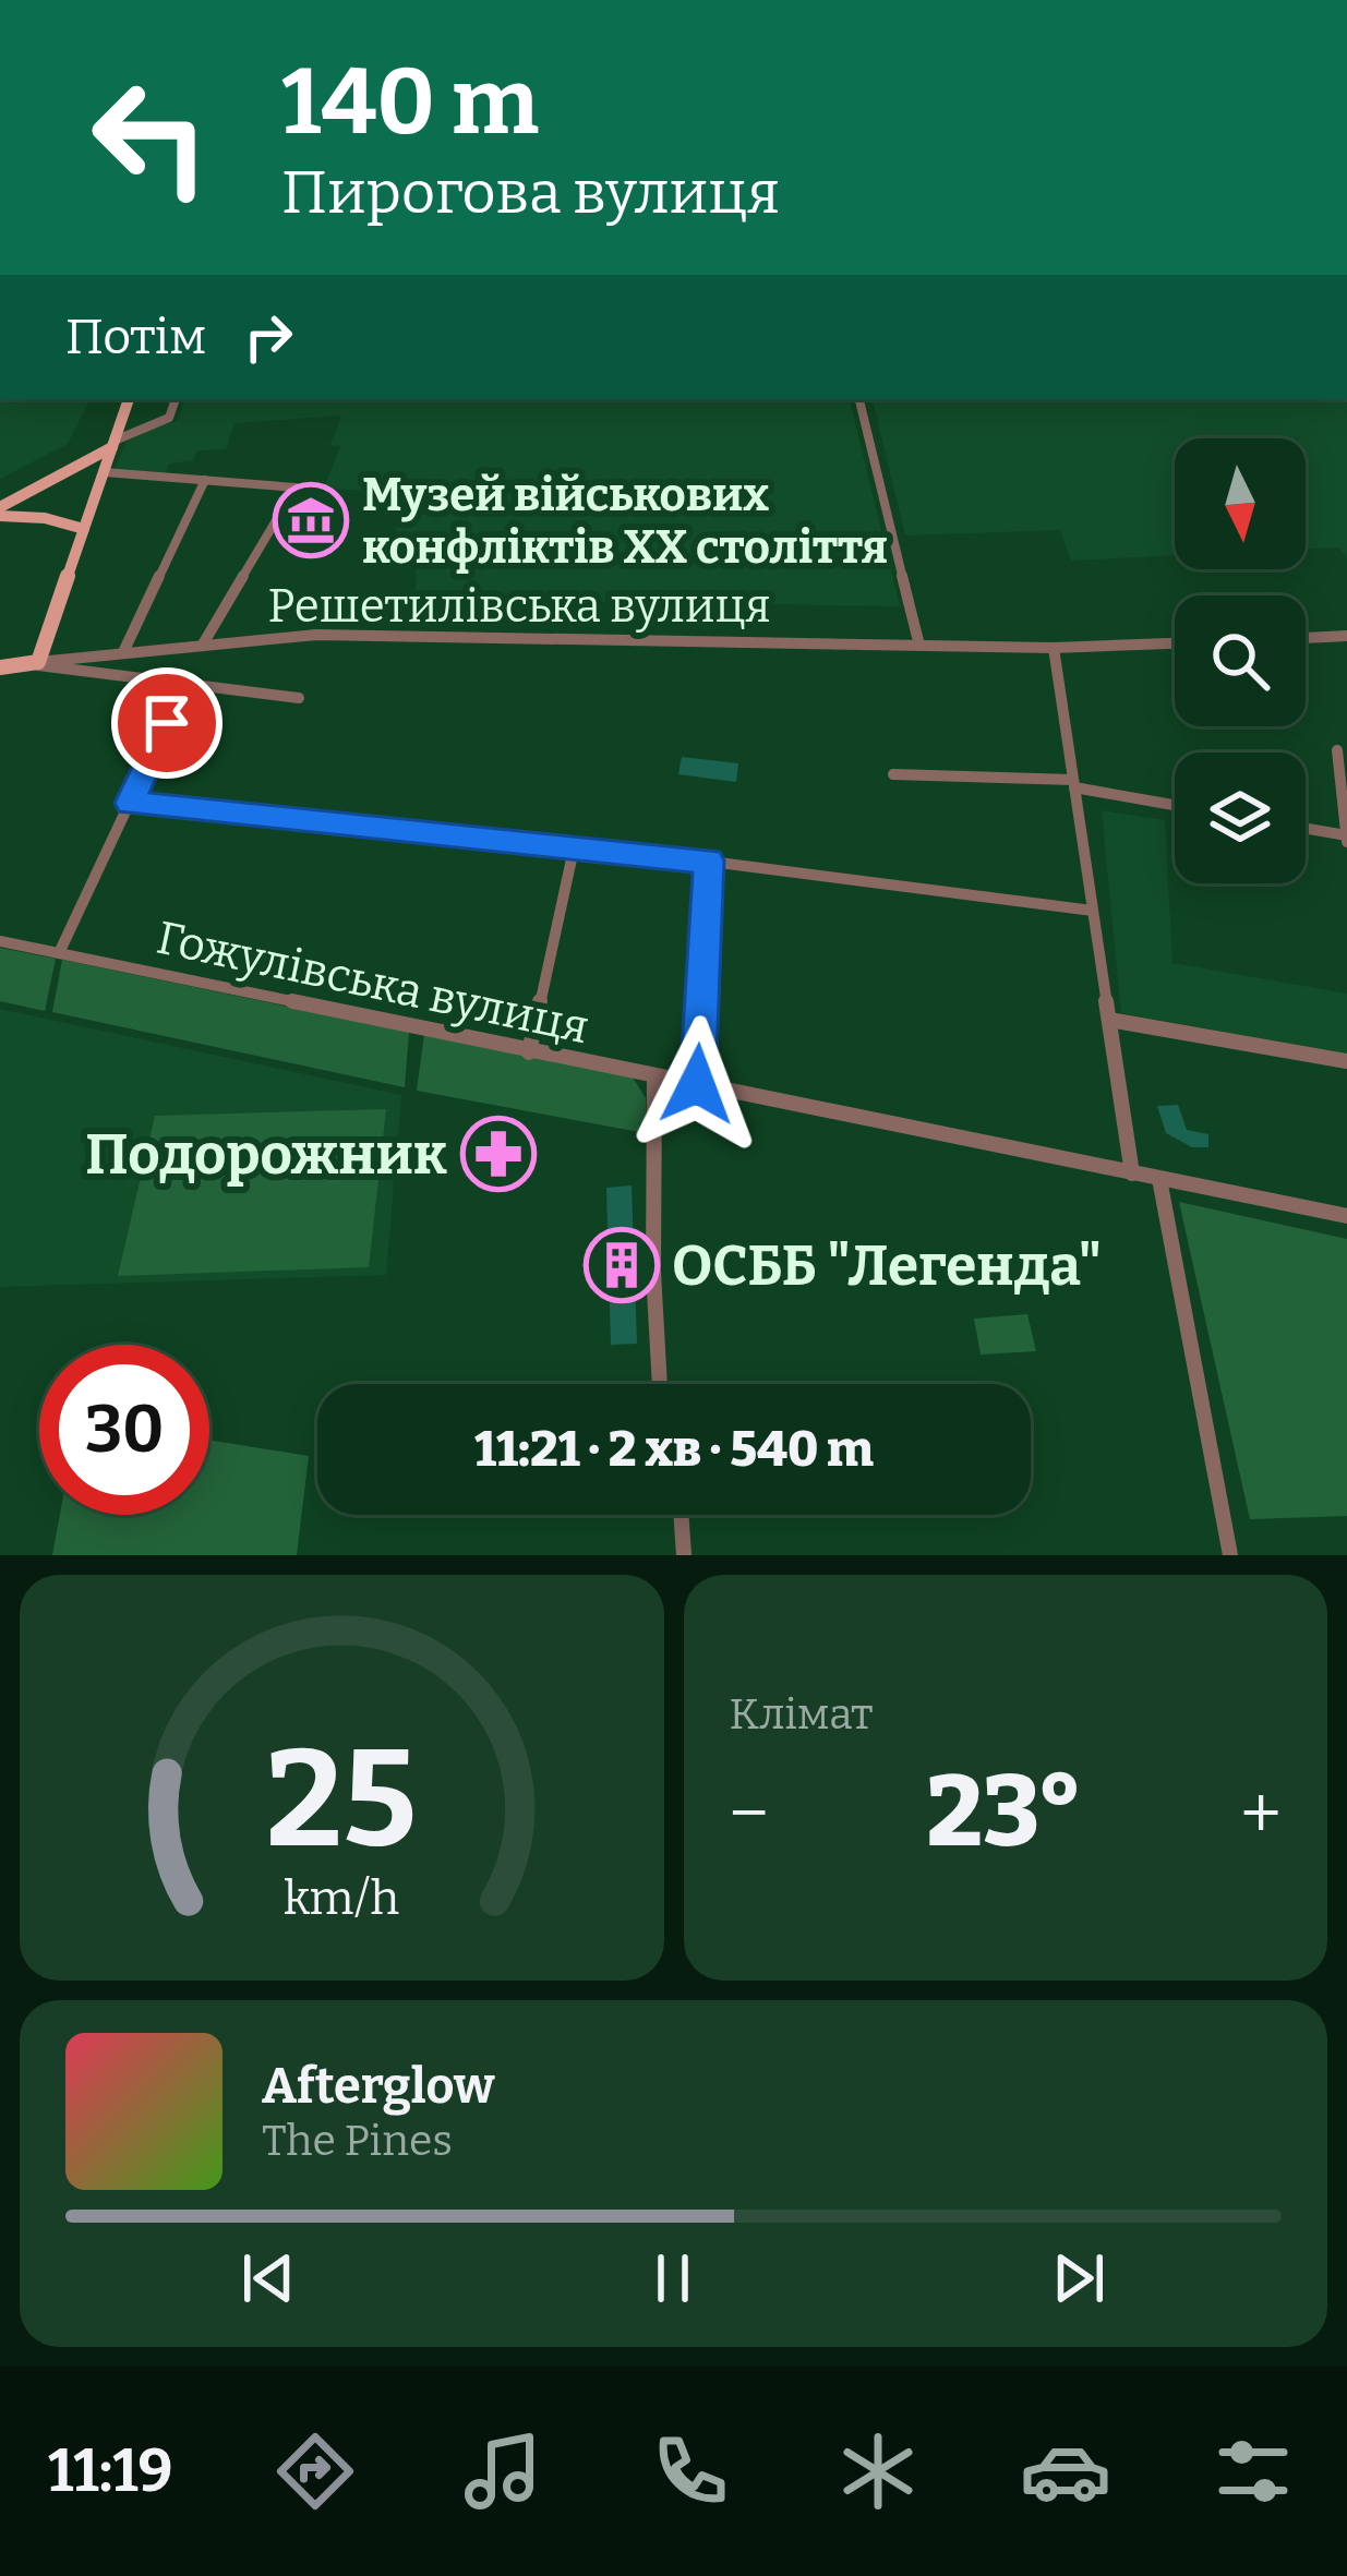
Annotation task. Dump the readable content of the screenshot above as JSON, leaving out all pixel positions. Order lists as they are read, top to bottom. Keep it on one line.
{"streets":{"main road":["Решетилівська вулиця"],"street":["Гожулівська вулиця"]},"places":{"museum":["Музей військових конфліктів ХХ століття"],"pharmacy":["Подорожник"],"building":["ОСББ \"Легенда\""]},"north":"bottom","page":{"turn":["140 m","Пирогова вулиця"],"then":"Потім","limit":"30","trip":"11:21 · 2 хв · 540 m","tile":"Клімат","heat":["−","23°","+"],"song":["Afterglow","The Pines"],"tabs":"11:19","gauge":["25","km/h"]}}
